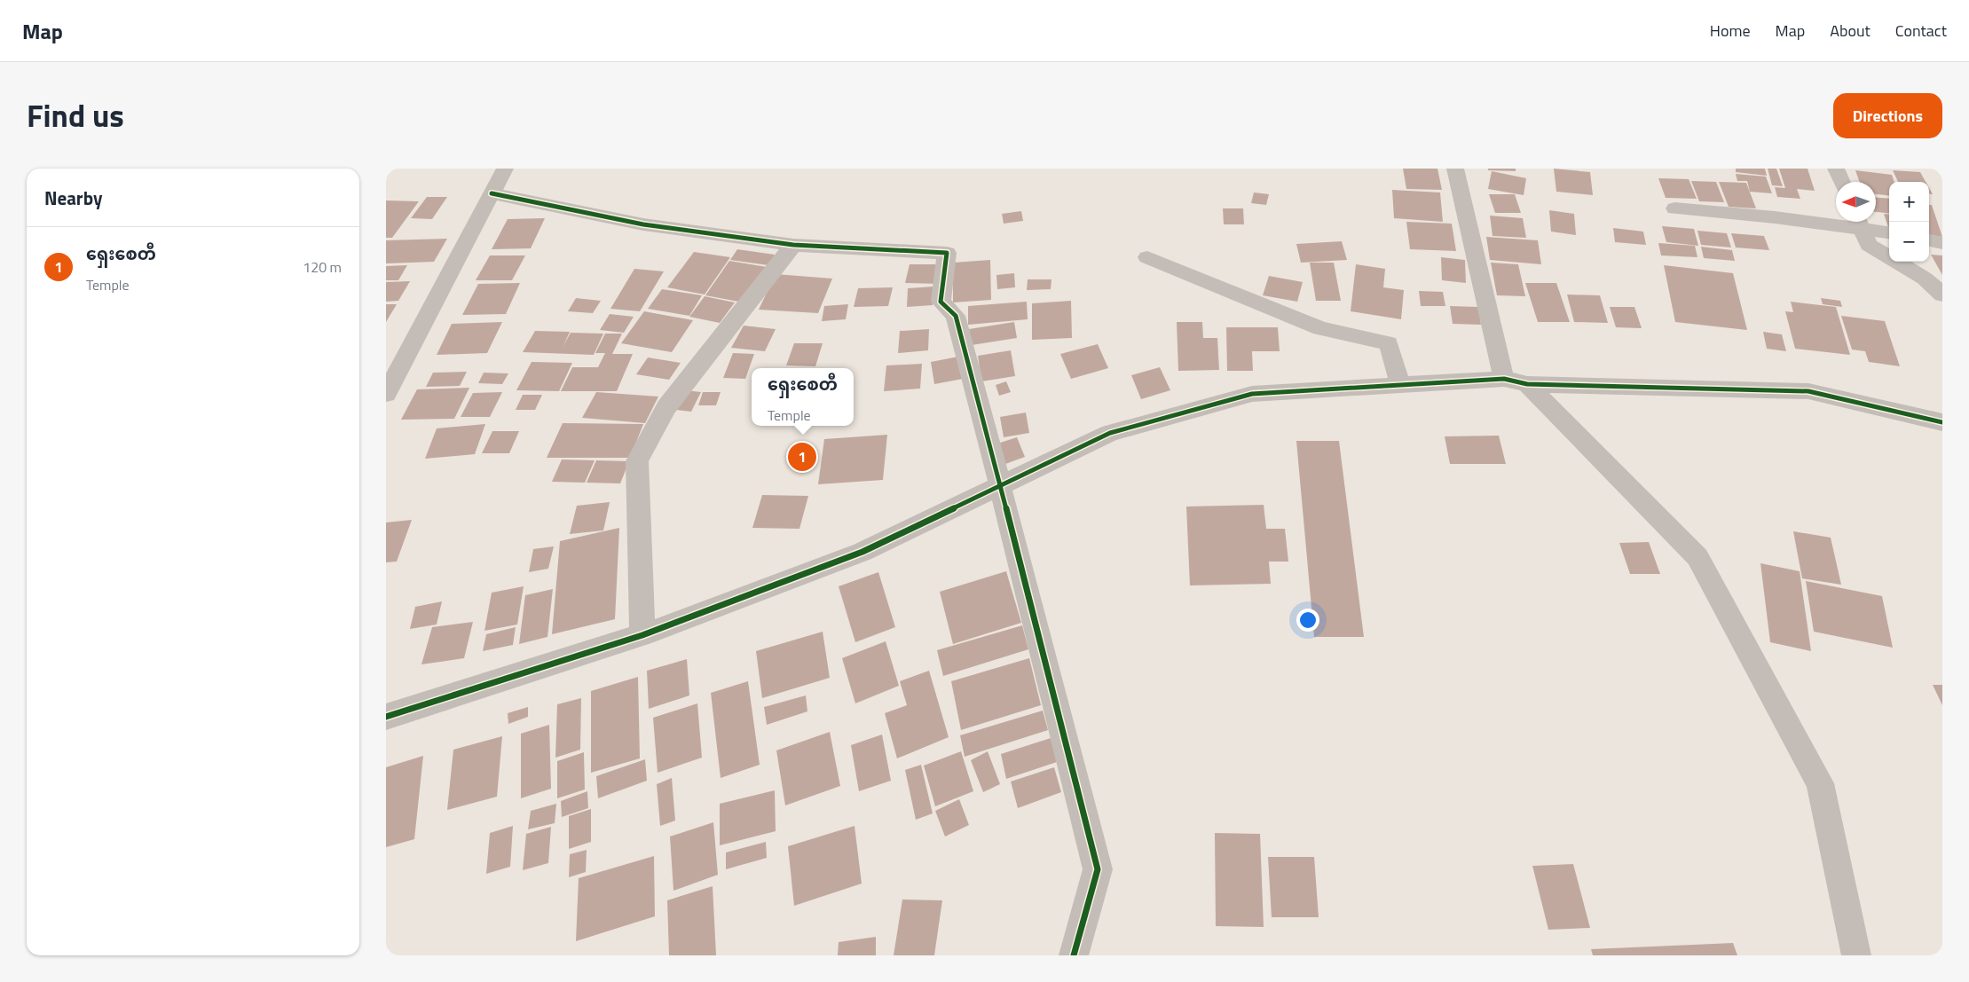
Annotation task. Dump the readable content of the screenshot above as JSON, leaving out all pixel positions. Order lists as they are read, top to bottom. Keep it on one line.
{"north":"left","page":{"header":"Map","nav":["Home","Map","About","Contact"],"title":"Find us","buttons":"Directions","heading":"Nearby","map_buttons":["+","−"],"list":[{"mark":"1","name":"ရှေးစေတီ","note":"Temple","value":"120 m"}],"popup":["ရှေးစေတီ","Temple"],"pins":"1"}}
